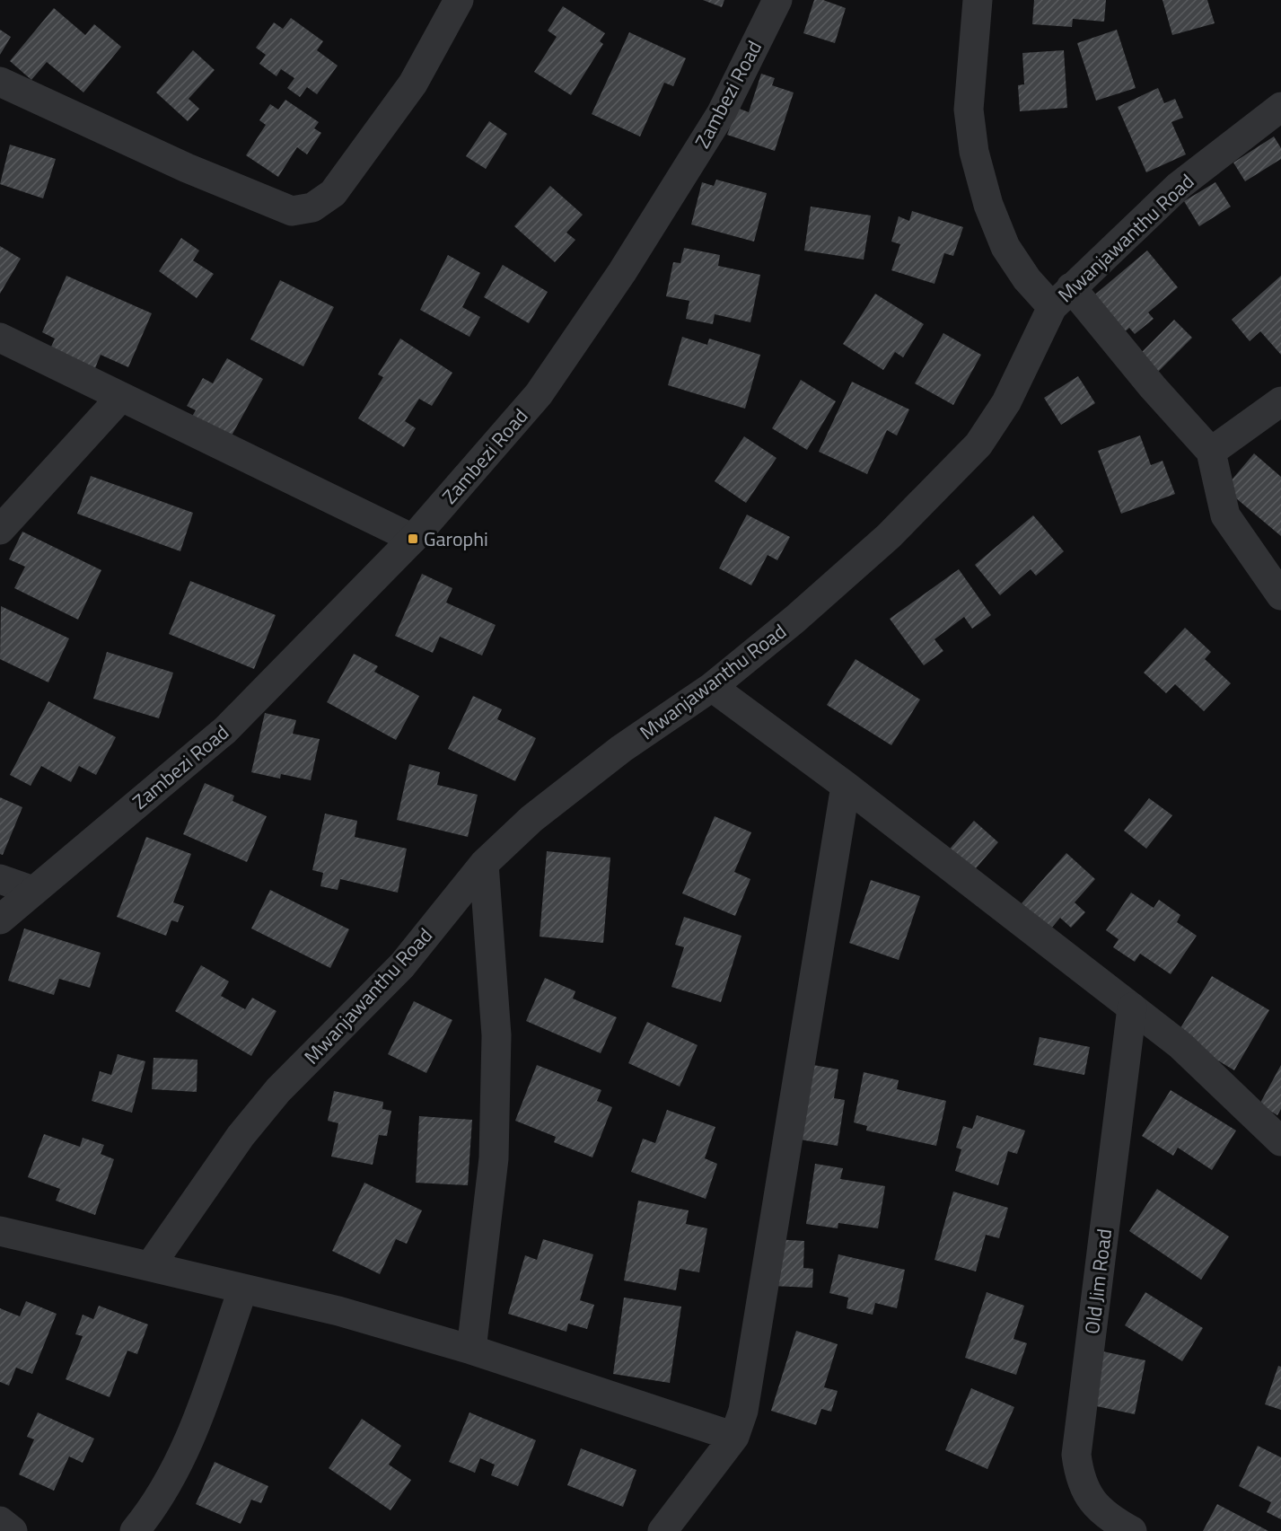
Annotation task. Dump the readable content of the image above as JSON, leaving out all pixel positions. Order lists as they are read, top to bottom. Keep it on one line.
{"streets":{"street":["Zambezi Road","Mwanjawanthu Road","Old Jim Road"]},"places":{"transit":["Garophi"]}}
